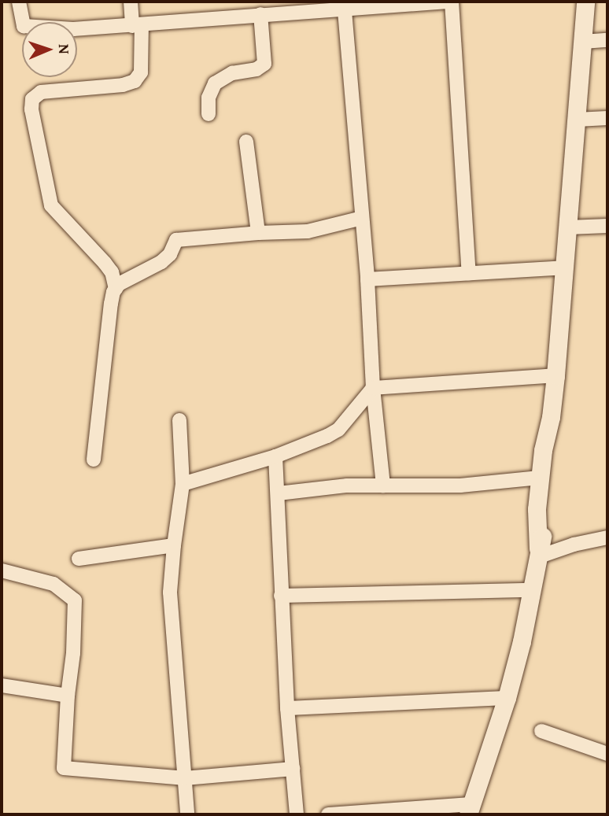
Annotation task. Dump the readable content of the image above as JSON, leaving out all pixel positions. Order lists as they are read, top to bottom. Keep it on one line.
{"north":"right"}
